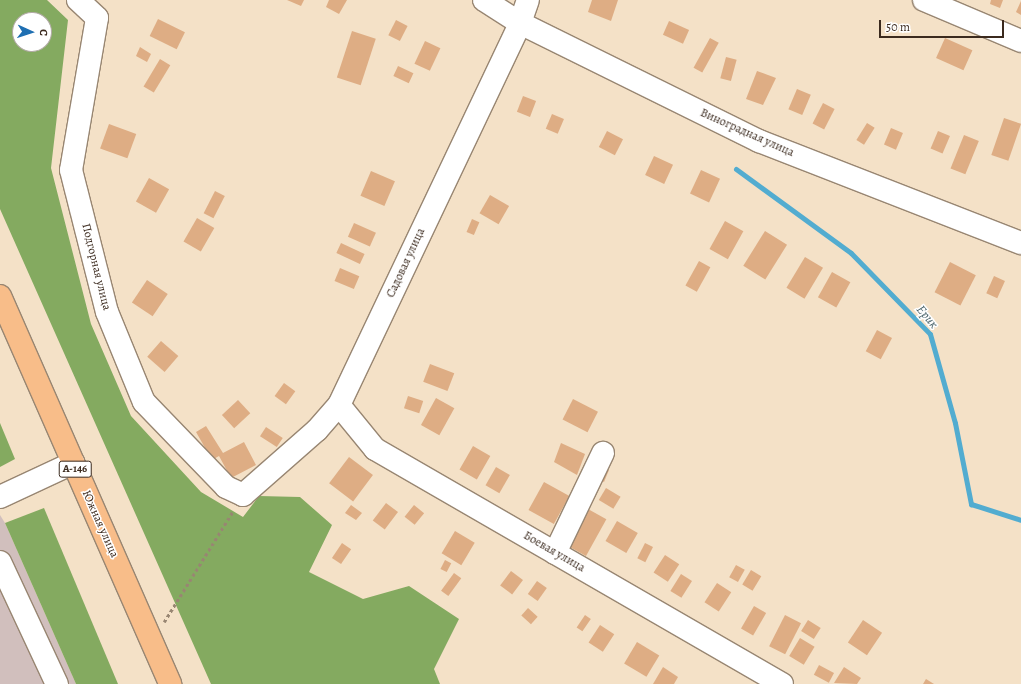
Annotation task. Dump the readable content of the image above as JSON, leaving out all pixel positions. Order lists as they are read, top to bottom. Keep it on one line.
{"streets":{"highway":["А-146","Южная улица"],"street":["Виноградная улица","Садовая улица","Подгорная улица","Боевая улица"]},"crossings":[["Виноградная улица","Садовая улица"],["Садовая улица","Подгорная улица"],["Садовая улица","Боевая улица"],["А-146","Южная улица"]],"water":["Ерик"],"scale_bar":"50 m","north":"right"}
